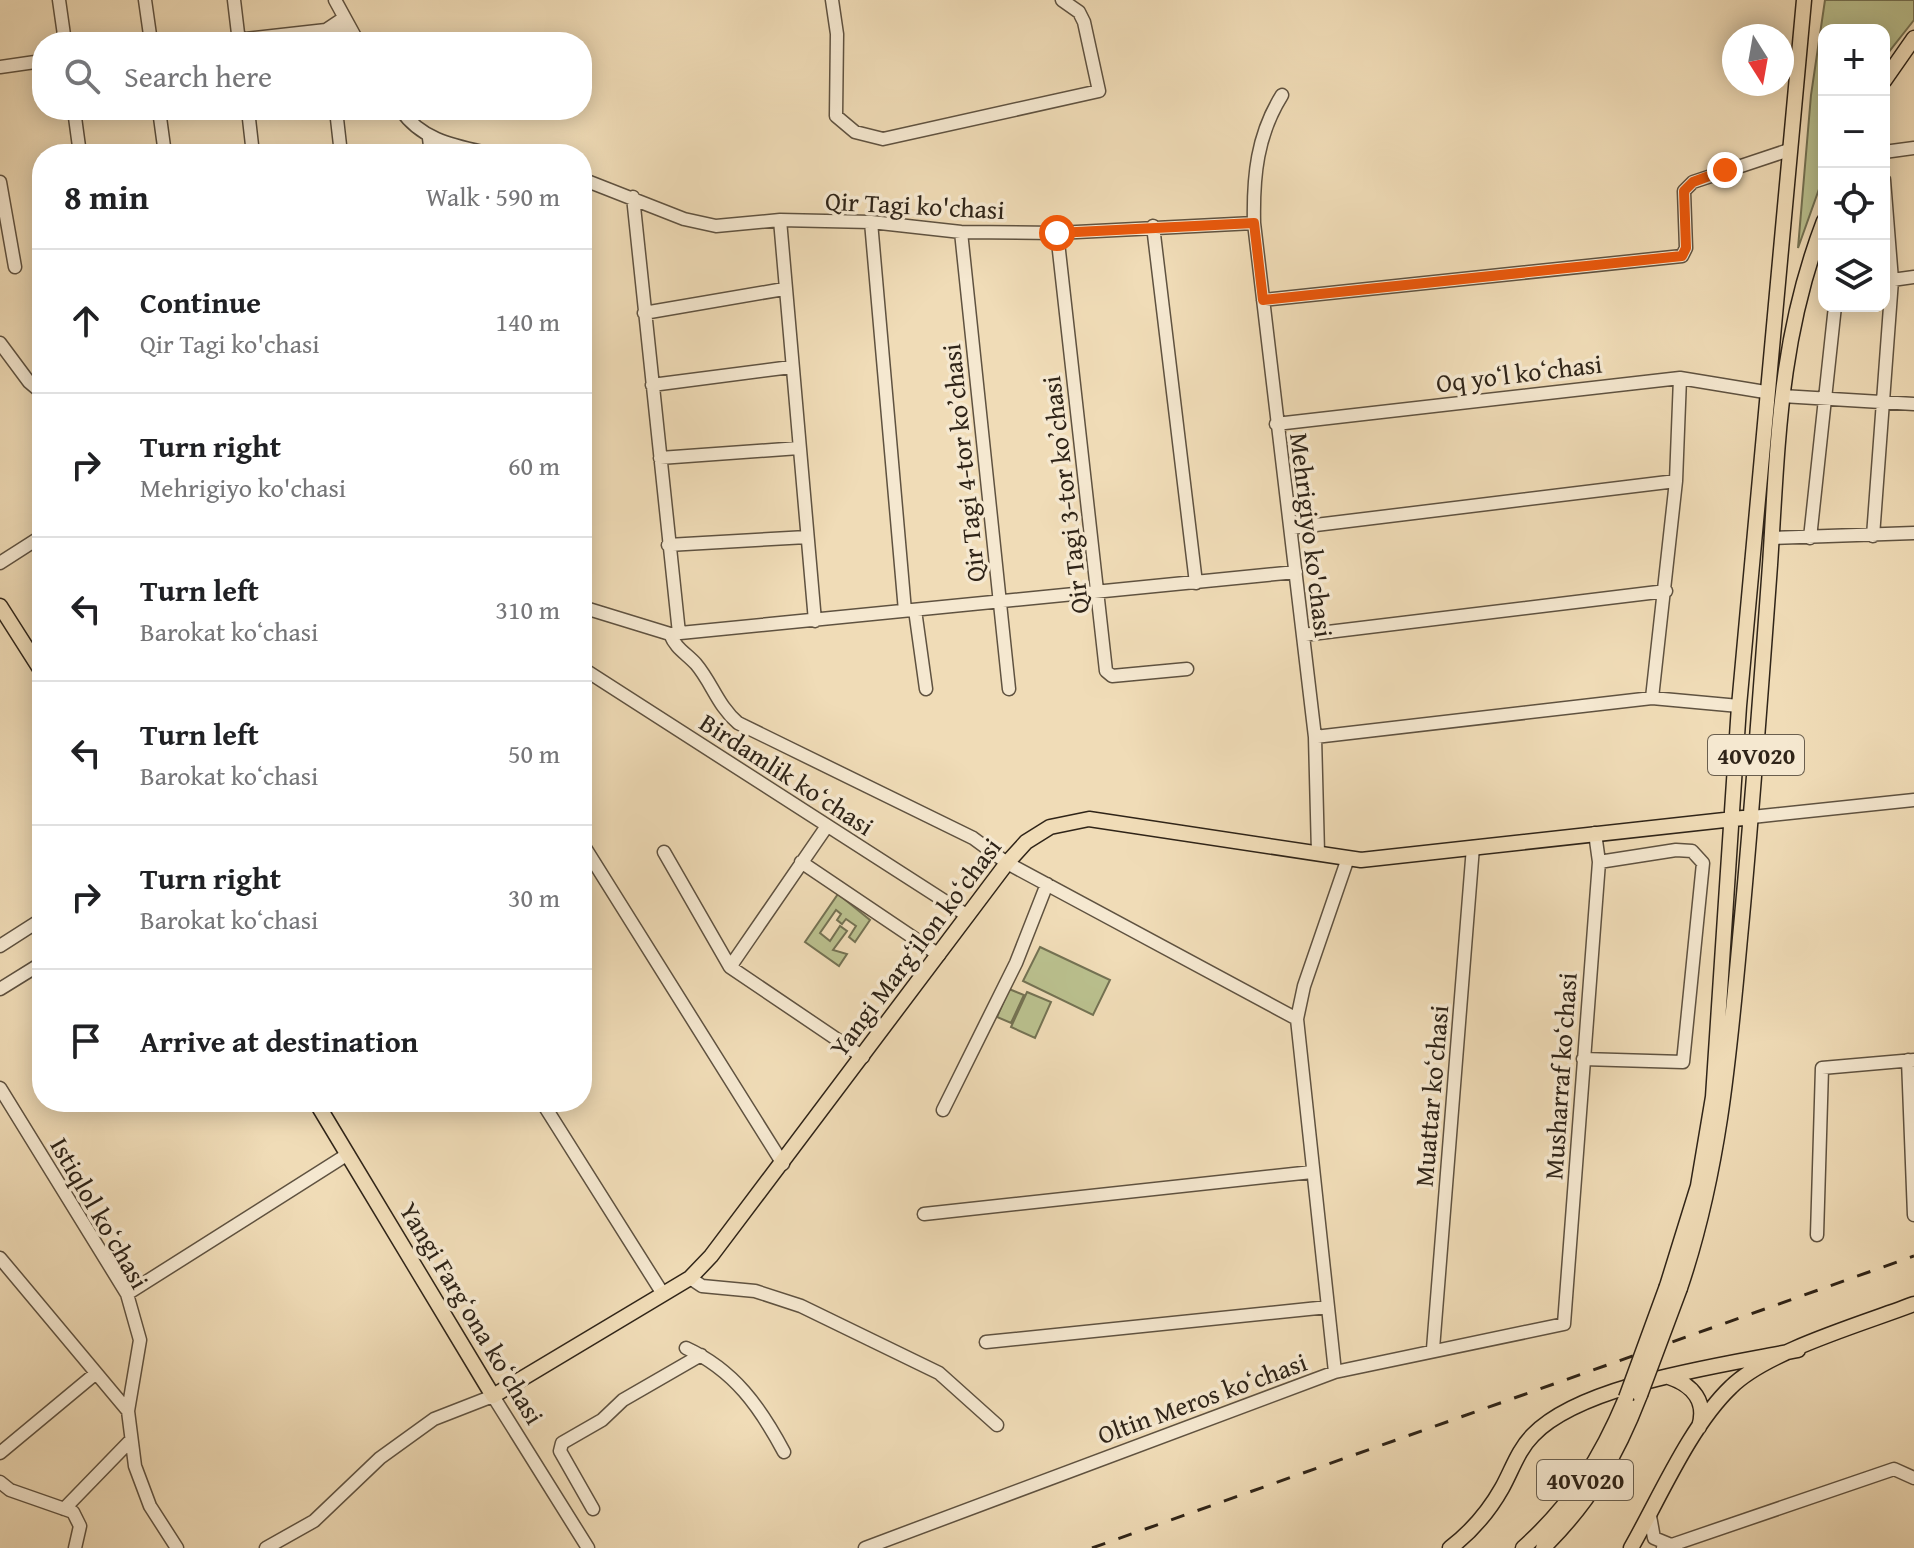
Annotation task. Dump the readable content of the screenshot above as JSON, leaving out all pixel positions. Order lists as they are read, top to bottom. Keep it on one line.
{"streets":{"main road":["40V020","Yangi Margʻilon koʻchasi","Yangi Fargʻona koʻchasi"],"street":["Qir Tagi ko'chasi","Oq yoʻl koʻchasi","Qir Tagi 4-tor koʼchasi","Qir Tagi 3-tor koʼchasi","Mehrigiyo ko'chasi","Birdamlik koʻchasi","Musharraf koʻchasi","Muattar koʻchasi","Istiqlol koʻchasi","Oltin Meros koʻchasi"]},"crossings":[["Qir Tagi ko'chasi","Qir Tagi 4-tor koʼchasi"],["Qir Tagi ko'chasi","Qir Tagi 3-tor koʼchasi"],["Qir Tagi ko'chasi","Mehrigiyo ko'chasi"],["Oq yoʻl koʻchasi","Mehrigiyo ko'chasi"],["Oq yoʻl koʻchasi","40V020"],["Mehrigiyo ko'chasi","Yangi Margʻilon koʻchasi"],["40V020","Yangi Margʻilon koʻchasi"],["Birdamlik koʻchasi","Yangi Margʻilon koʻchasi"],["Yangi Margʻilon koʻchasi","Musharraf koʻchasi"],["Yangi Margʻilon koʻchasi","Muattar koʻchasi"],["Yangi Margʻilon koʻchasi","Yangi Fargʻona koʻchasi"],["Musharraf koʻchasi","Oltin Meros koʻchasi"],["Muattar koʻchasi","Oltin Meros koʻchasi"]],"north":"bottom","page":{"map_buttons":["+","−"],"search":"Search here","heading":["8 min","Walk · 590 m"],"list":[["Continue","Qir Tagi ko'chasi","140 m"],["Turn right","Mehrigiyo ko'chasi","60 m"],["Turn left","Barokat koʻchasi","310 m"],["Turn left","Barokat koʻchasi","50 m"],["Turn right","Barokat koʻchasi","30 m"],"Arrive at destination"]}}
